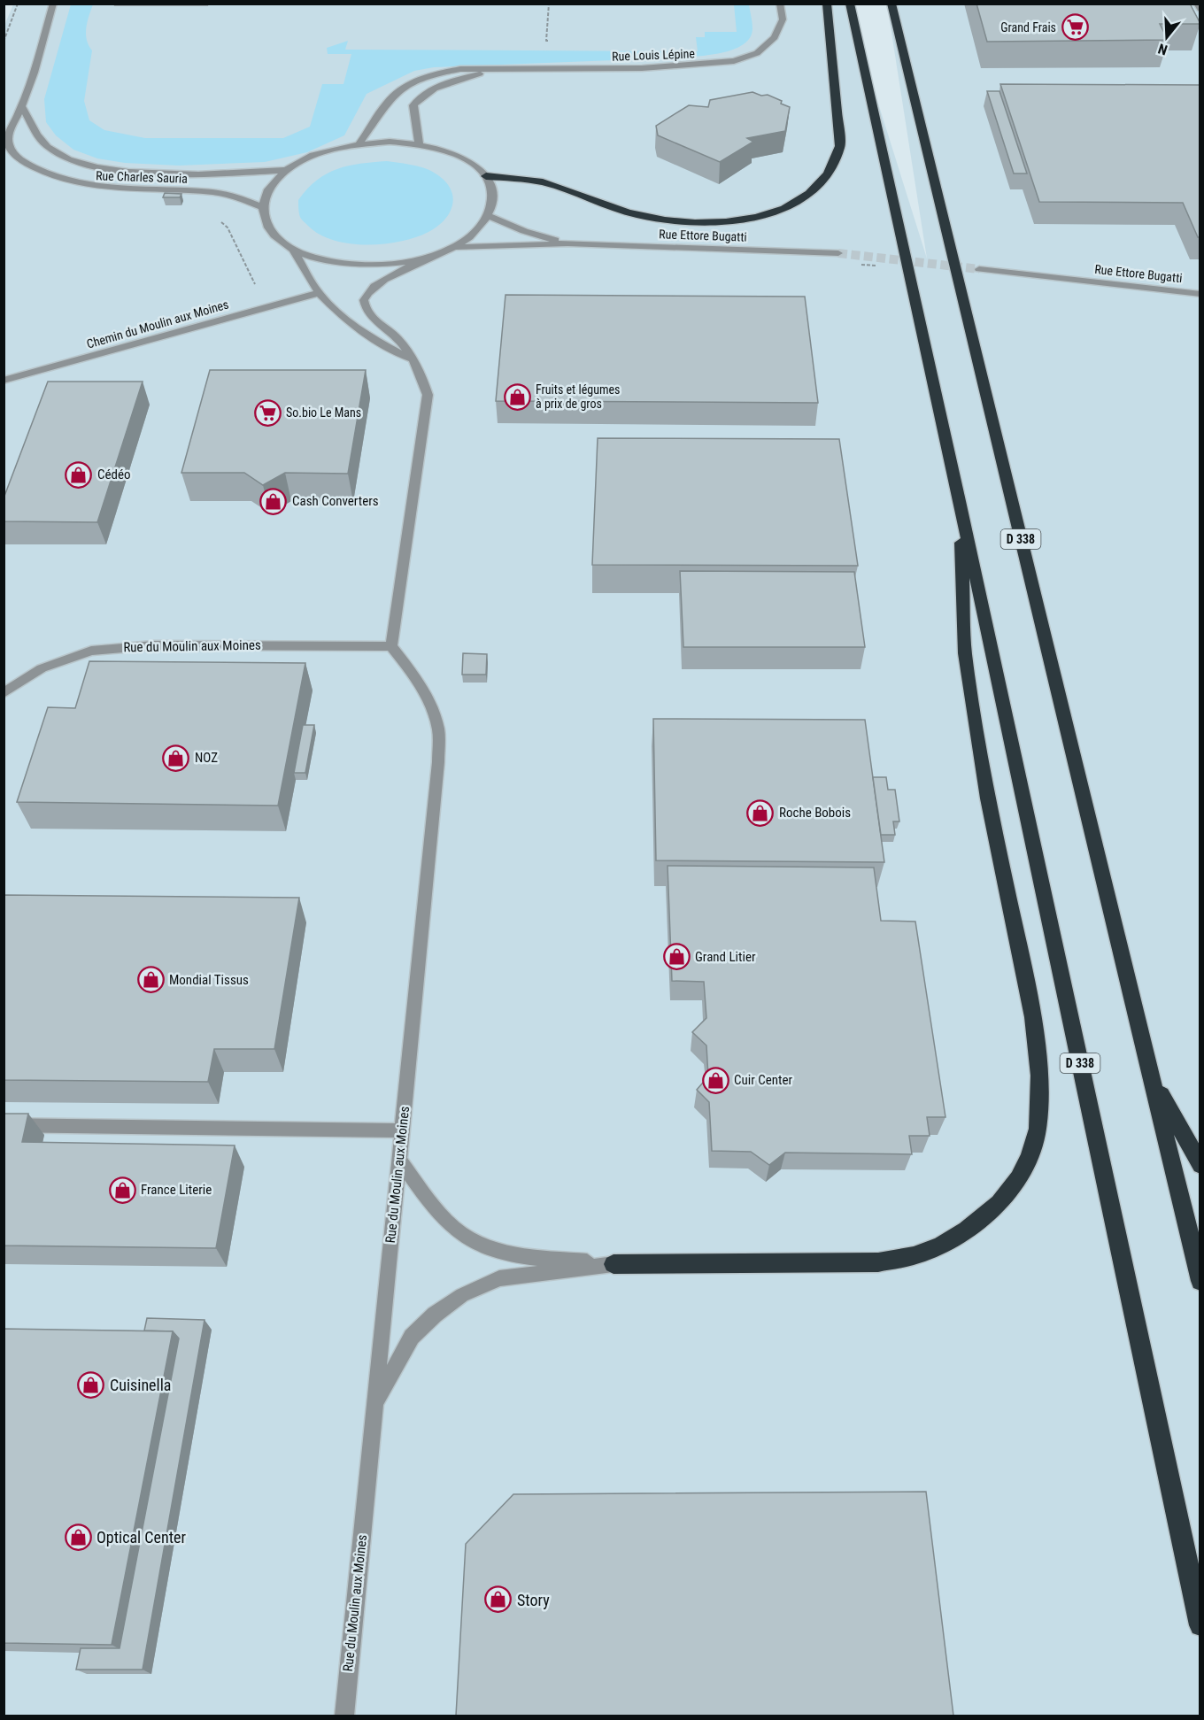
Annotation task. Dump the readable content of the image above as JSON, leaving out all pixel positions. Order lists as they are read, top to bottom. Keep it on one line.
{"streets":{"highway":["D 338"],"street":["Rue Louis Lépine","Rue Charles Sauria","Rue Ettore Bugatti","Chemin du Moulin aux Moines","Rue du Moulin aux Moines"]},"places":{"supermarket":["Grand Frais","So.bio Le Mans"],"shop":["Fruits et légumes à prix de gros","Cédéo","Cash Converters","NOZ","Roche Bobois","Grand Litier","Mondial Tissus","Cuir Center","France Literie","Cuisinella","Optical Center","Story"]},"north":"bottom"}
